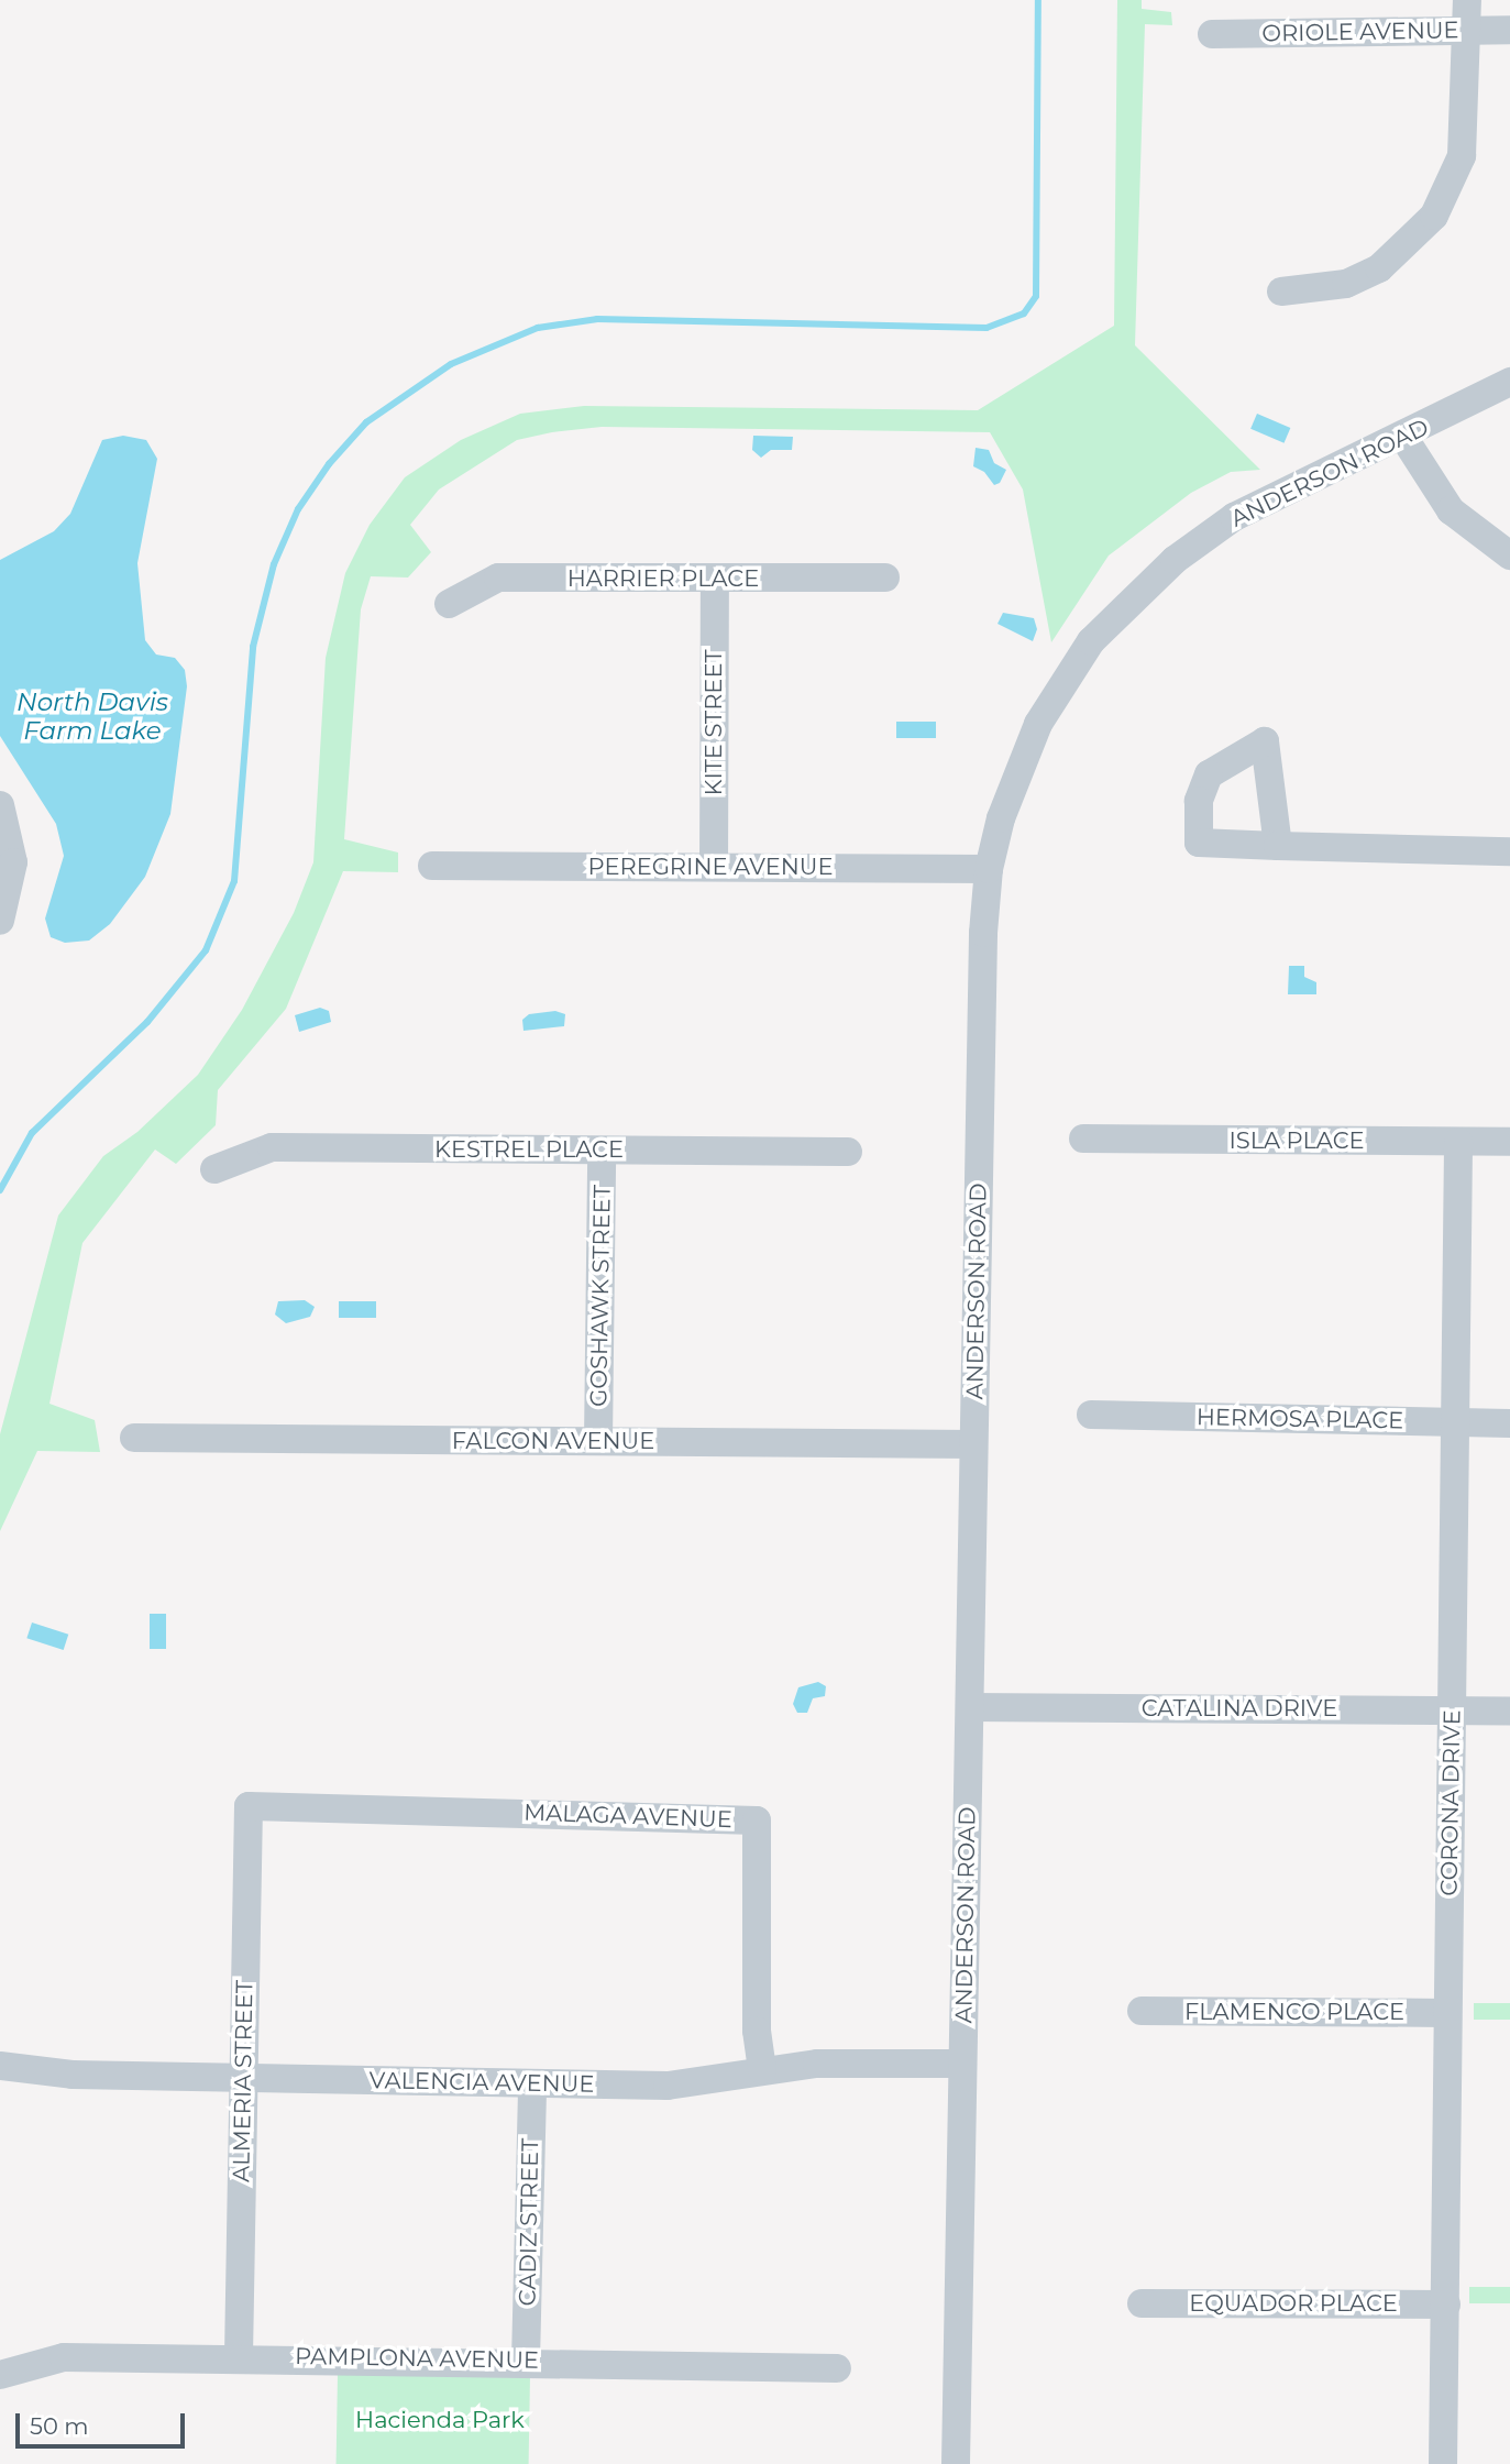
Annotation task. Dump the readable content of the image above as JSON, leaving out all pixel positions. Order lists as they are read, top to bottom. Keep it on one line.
{"streets":{"street":["ORIOLE AVENUE","ANDERSON ROAD","HARRIER PLACE","KITE STREET","PEREGRINE AVENUE","ISLA PLACE","KESTREL PLACE","GOSHAWK STREET","HERMOSA PLACE","FALCON AVENUE","CATALINA DRIVE","CORONA DRIVE","MALAGA AVENUE","FLAMENCO PLACE","ALMERIA STREET","VALENCIA AVENUE","CADIZ STREET","EQUADOR PLACE","PAMPLONA AVENUE"]},"crossings":[["ANDERSON ROAD","PEREGRINE AVENUE"],["ANDERSON ROAD","FALCON AVENUE"],["ANDERSON ROAD","CATALINA DRIVE"],["ANDERSON ROAD","VALENCIA AVENUE"],["HARRIER PLACE","KITE STREET"],["KITE STREET","PEREGRINE AVENUE"],["ISLA PLACE","CORONA DRIVE"],["KESTREL PLACE","GOSHAWK STREET"],["GOSHAWK STREET","FALCON AVENUE"],["HERMOSA PLACE","CORONA DRIVE"],["CATALINA DRIVE","CORONA DRIVE"],["CORONA DRIVE","FLAMENCO PLACE"],["CORONA DRIVE","EQUADOR PLACE"],["MALAGA AVENUE","ALMERIA STREET"],["MALAGA AVENUE","VALENCIA AVENUE"],["ALMERIA STREET","VALENCIA AVENUE"],["ALMERIA STREET","PAMPLONA AVENUE"],["VALENCIA AVENUE","CADIZ STREET"],["CADIZ STREET","PAMPLONA AVENUE"]],"water":["North Davis Farm Lake"],"parks":["Hacienda Park"],"scale_bar":"50 m"}
